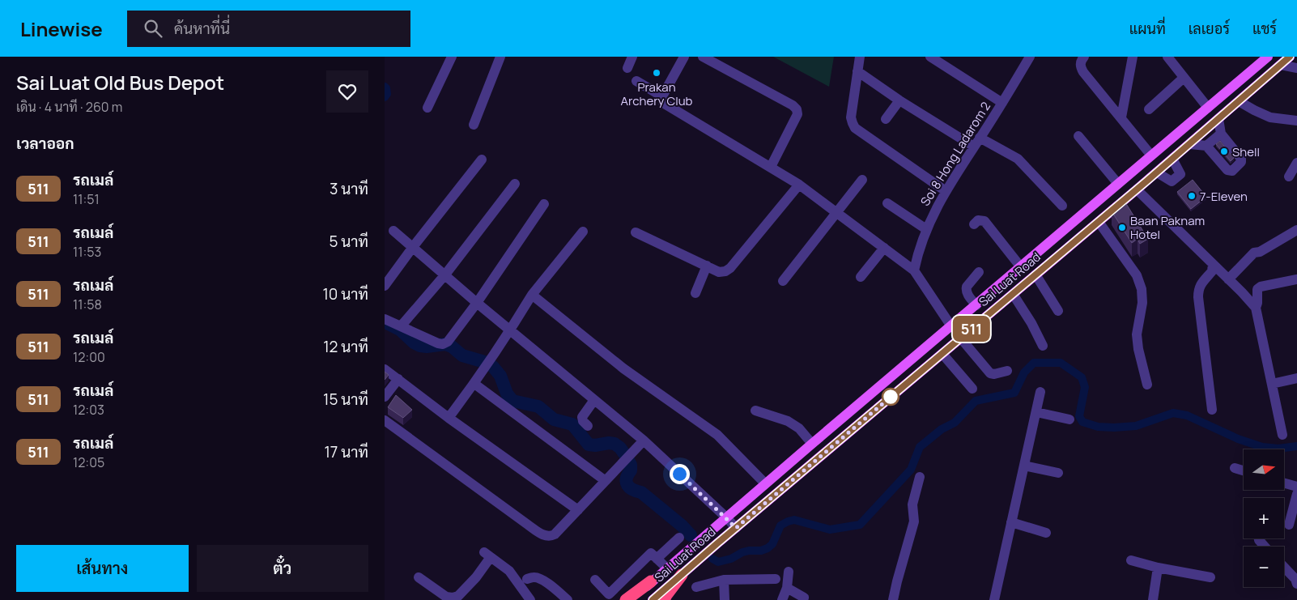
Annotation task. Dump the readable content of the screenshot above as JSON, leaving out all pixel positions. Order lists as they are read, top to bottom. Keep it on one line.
{"streets":{"main road":["Sai Luat Road"],"street":["Soi 8 Hong Ladarom 2"]},"places":["Prakan Archery Club","Shell","7-Eleven","Baan Paknam Hotel"],"lines":["bus line 511"],"north":"right","page":{"header":"Linewise","search":"ค้นหาที่นี่","nav":["แผนที่","เลเยอร์","แชร์"],"heading":[["Sai Luat Old Bus Depot","เดิน · 4 นาที · 260 m"],"เวลาออก"],"on_map":"511","list":[{"mark":"511","name":"รถเมล์","note":"11:51","value":"3 นาที"},{"mark":"511","name":"รถเมล์","note":"11:53","value":"5 นาที"},{"mark":"511","name":"รถเมล์","note":"11:58","value":"10 นาที"},{"mark":"511","name":"รถเมล์","note":"12:00","value":"12 นาที"},{"mark":"511","name":"รถเมล์","note":"12:03","value":"15 นาที"},{"mark":"511","name":"รถเมล์","note":"12:05","value":"17 นาที"}],"map_buttons":["+","−"],"buttons":["เส้นทาง","ตั๋ว"]}}
